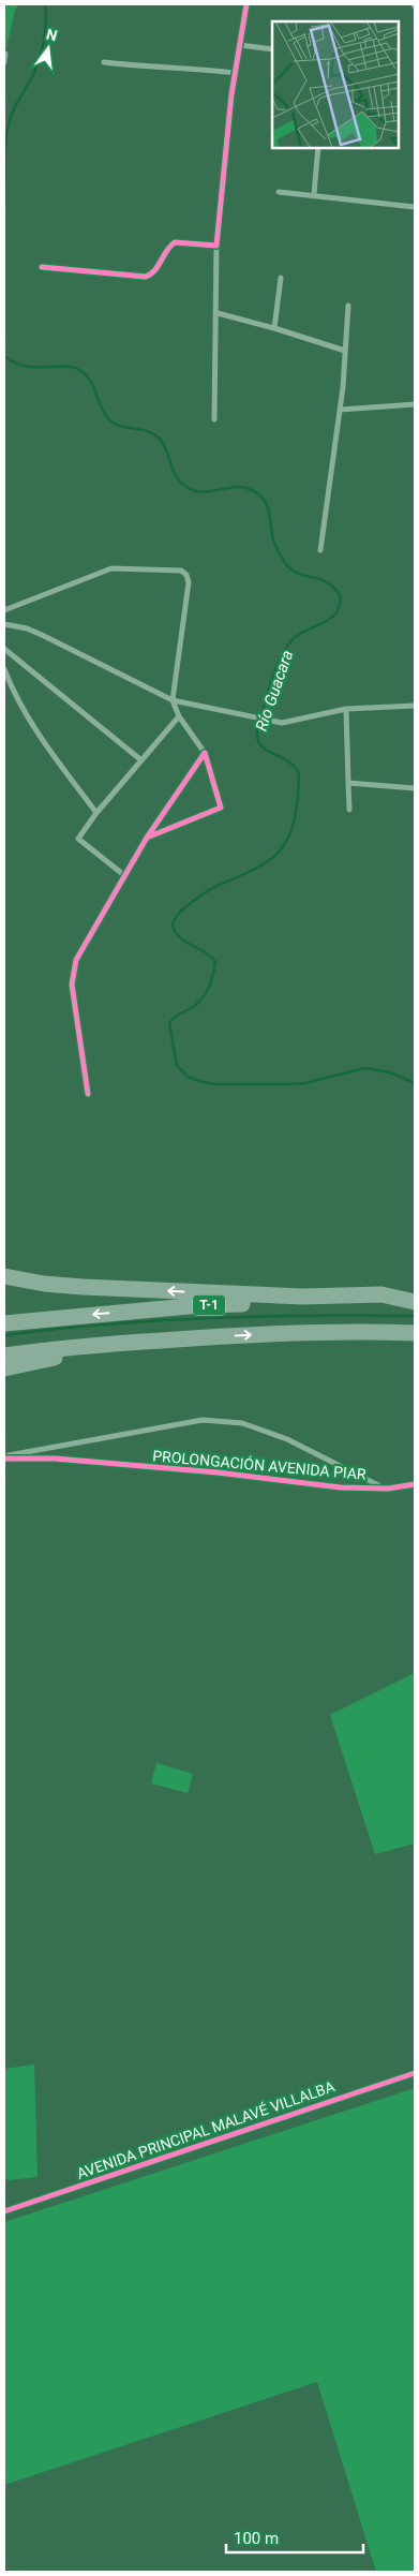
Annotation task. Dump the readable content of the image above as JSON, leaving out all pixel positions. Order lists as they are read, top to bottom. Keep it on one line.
{"streets":{"highway":["T-1"],"street":["PROLONGACIÓN AVENIDA PIAR","AVENIDA PRINCIPAL MALAVÉ VILLALBA"]},"water":["Río Guacara"],"scale_bar":"100 m","north":"top"}
